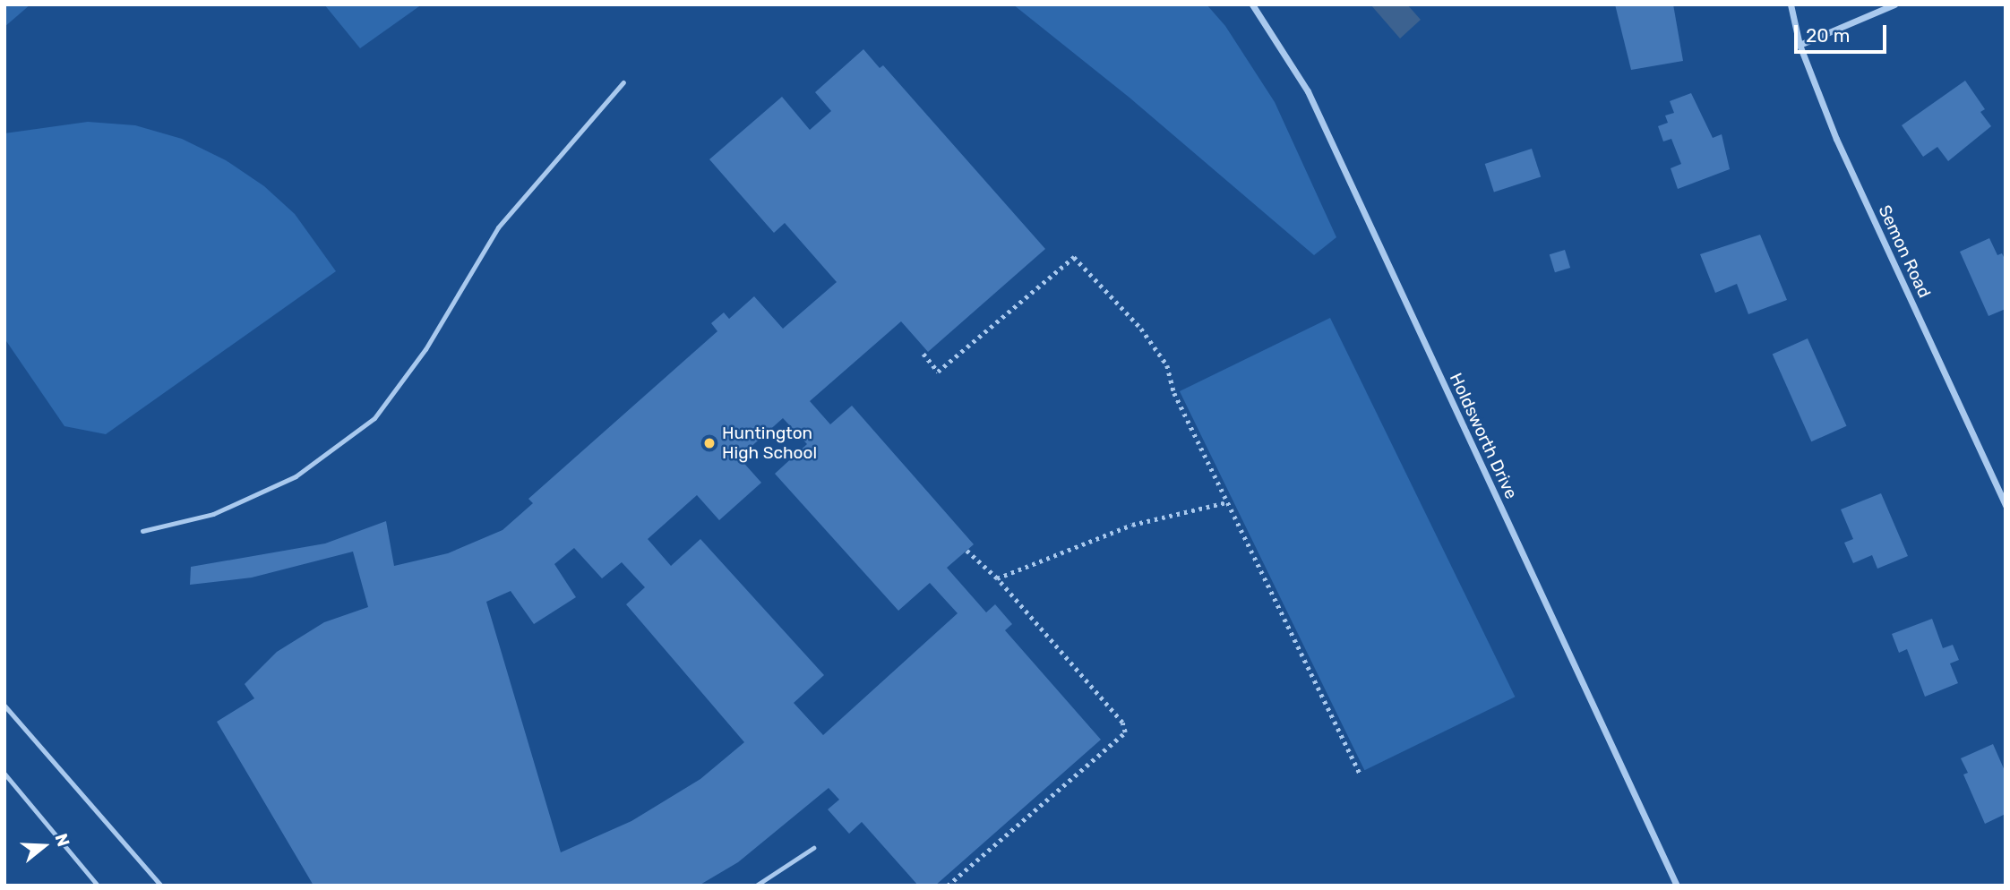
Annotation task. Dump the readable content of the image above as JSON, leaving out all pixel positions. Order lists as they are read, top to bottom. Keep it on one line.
{"streets":{"street":["Semon Road","Holdsworth Drive"]},"places":["Huntington High School"],"scale_bar":"20 m","north":"right"}
